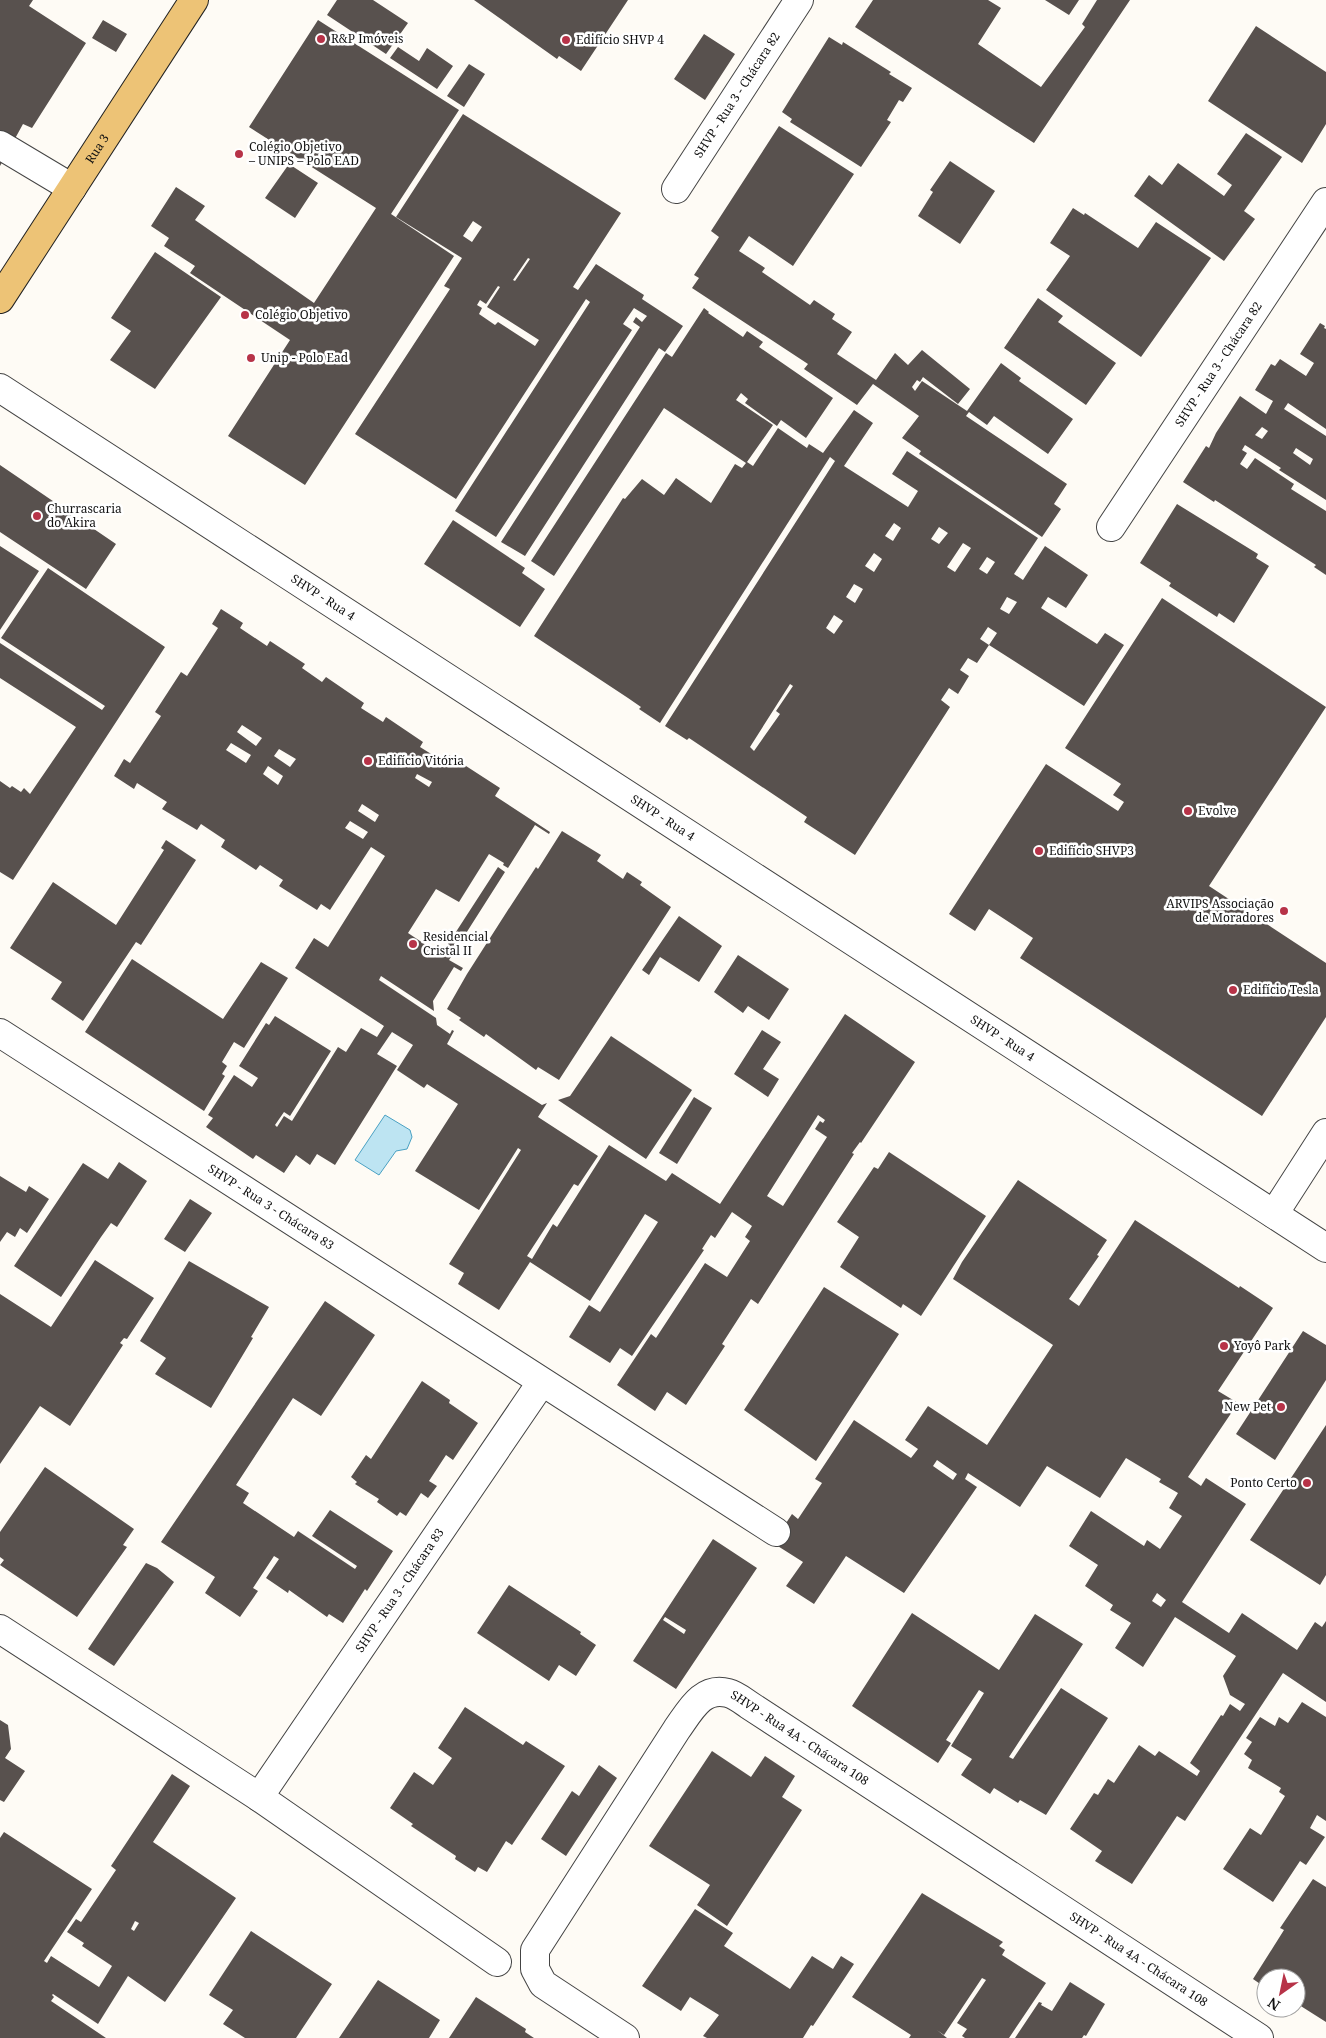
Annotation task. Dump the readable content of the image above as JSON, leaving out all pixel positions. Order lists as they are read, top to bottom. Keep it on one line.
{"streets":{"main road":["Rua 3"],"street":["SHVP - Rua 3 - Chácara 82","SHVP - Rua 4","SHVP - Rua 3 - Chácara 83","SHVP - Rua 4A - Chácara 108"]},"places":["R&P Imóveis","Edifício SHVP 4","Colégio Objetivo – UNIPS – Polo EAD","Colégio Objetivo","Unip - Polo Ead","Churrascaria do Akira","Edifício Vitória","Evolve","Edifício SHVP3","ARVIPS Associação de Moradores","Residencial Cristal II","Edifício Tesla","Yoyô Park","New Pet","Ponto Certo"],"north":"bottom left"}
